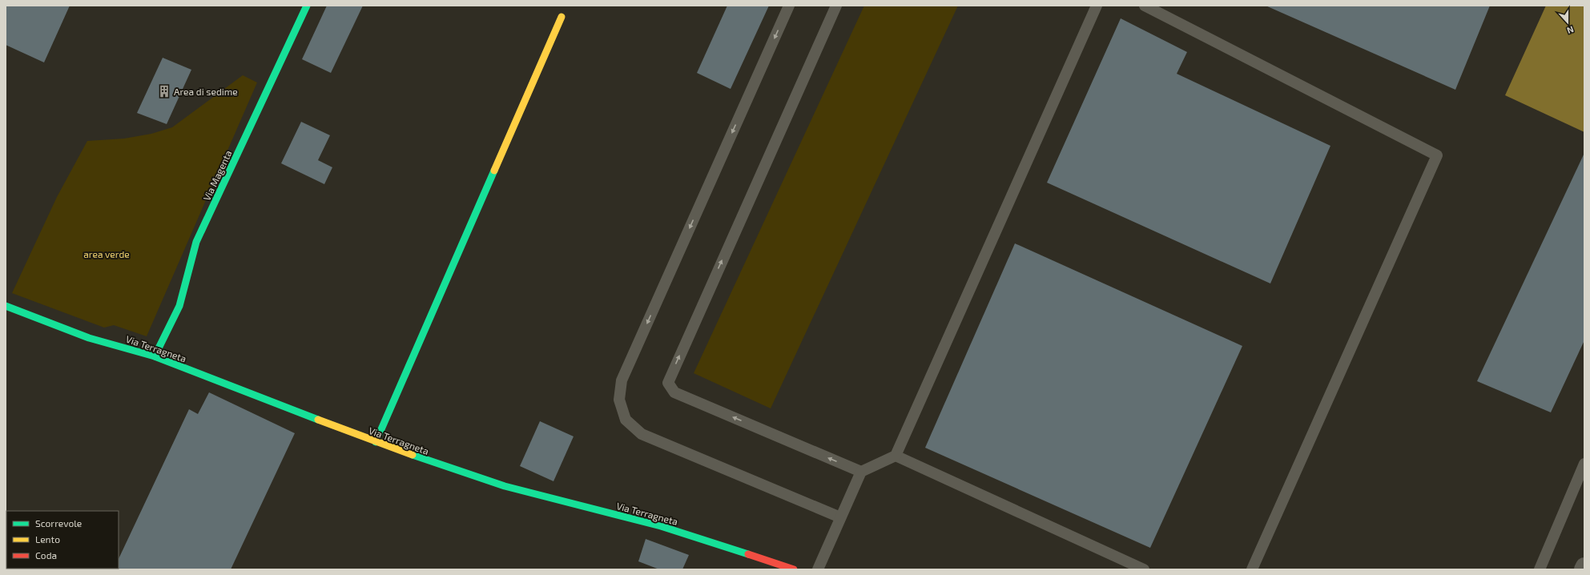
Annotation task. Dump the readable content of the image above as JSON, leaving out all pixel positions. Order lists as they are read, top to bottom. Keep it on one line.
{"streets":{"street":["Via Magenta","Via Terragneta"]},"crossings":[["Via Magenta","Via Terragneta"]],"parks":["area verde"],"places":{"building":["Area di sedime"]},"legend":["Scorrevole","Lento","Coda"],"north":"bottom"}
